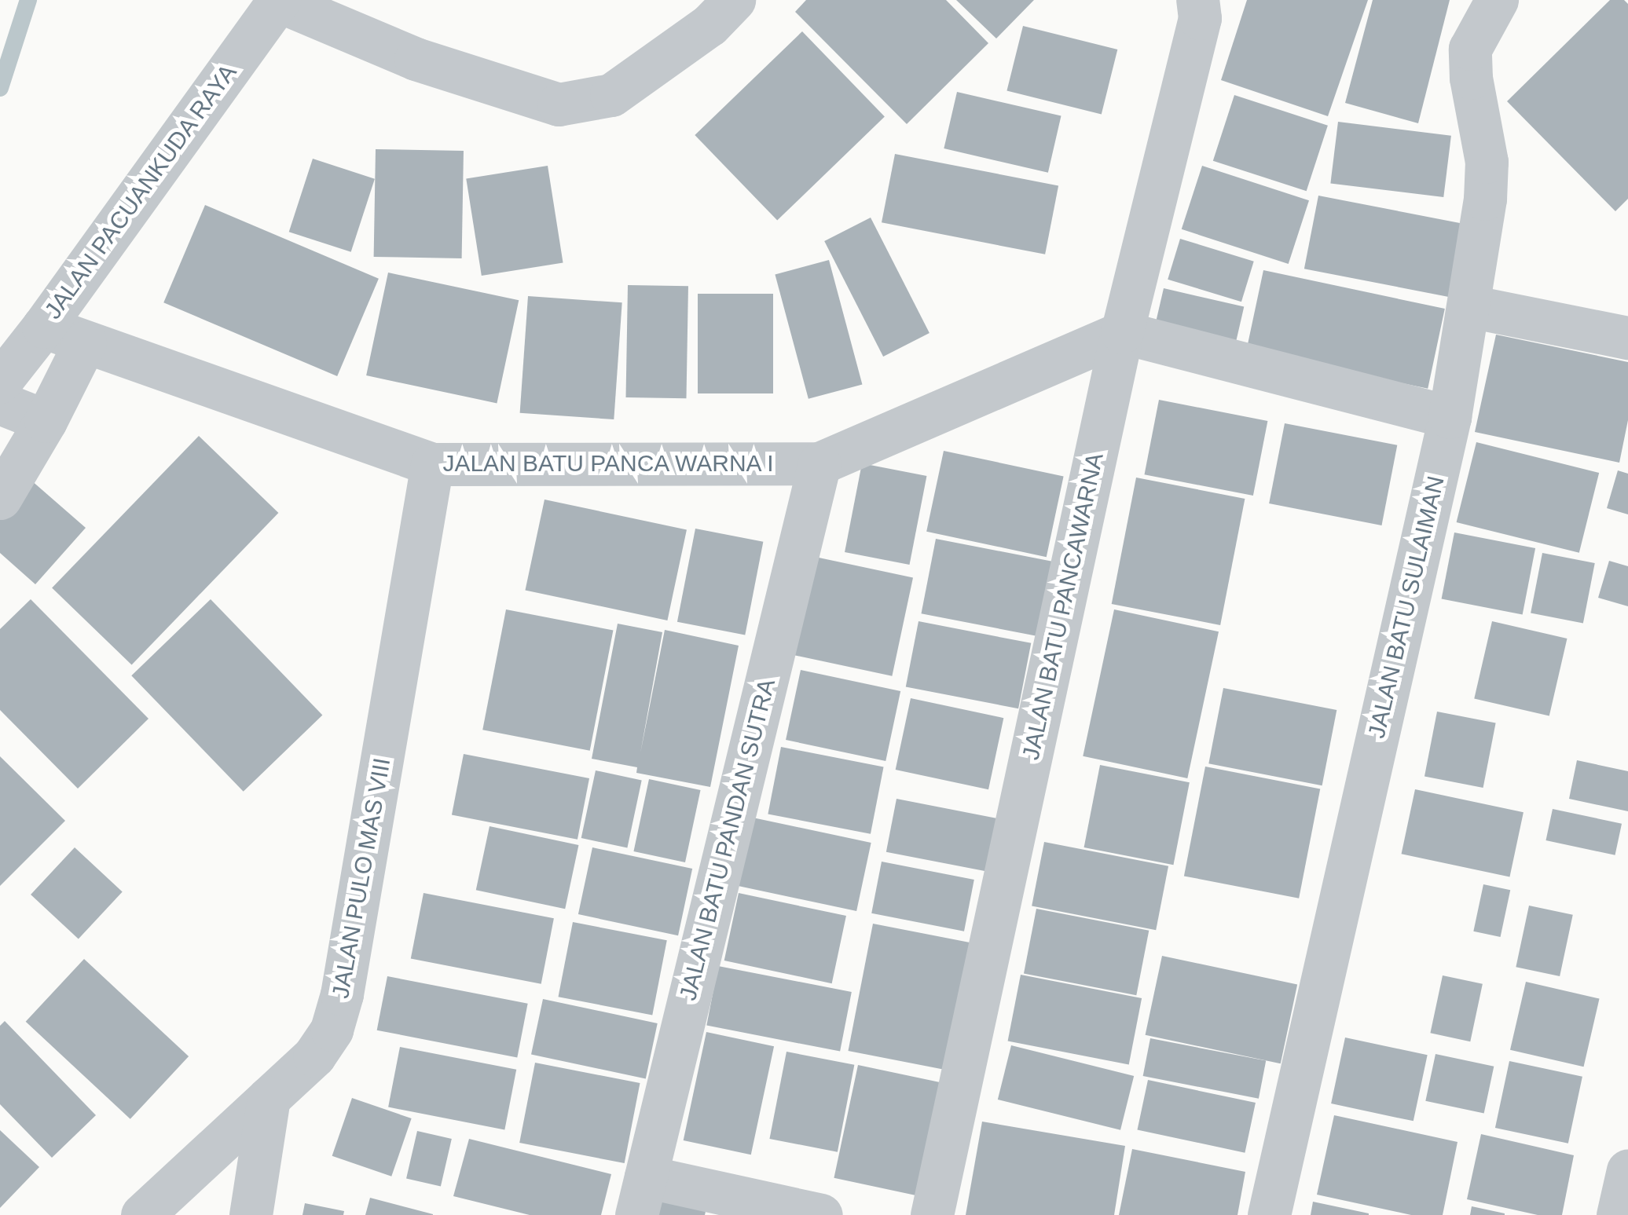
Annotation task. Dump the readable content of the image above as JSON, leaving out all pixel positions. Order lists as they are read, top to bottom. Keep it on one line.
{"streets":{"street":["JALAN PACUANKUDA RAYA","JALAN BATU PANCA WARNA I","JALAN BATU PANCAWARNA","JALAN BATU SULAIMAN","JALAN BATU PANDAN SUTRA","JALAN PULO MAS VIII"]},"crossings":[["JALAN PACUANKUDA RAYA","JALAN BATU PANCA WARNA I"],["JALAN BATU PANCA WARNA I","JALAN BATU PANCAWARNA"],["JALAN BATU PANCA WARNA I","JALAN BATU PANDAN SUTRA"],["JALAN BATU PANCA WARNA I","JALAN PULO MAS VIII"]]}
